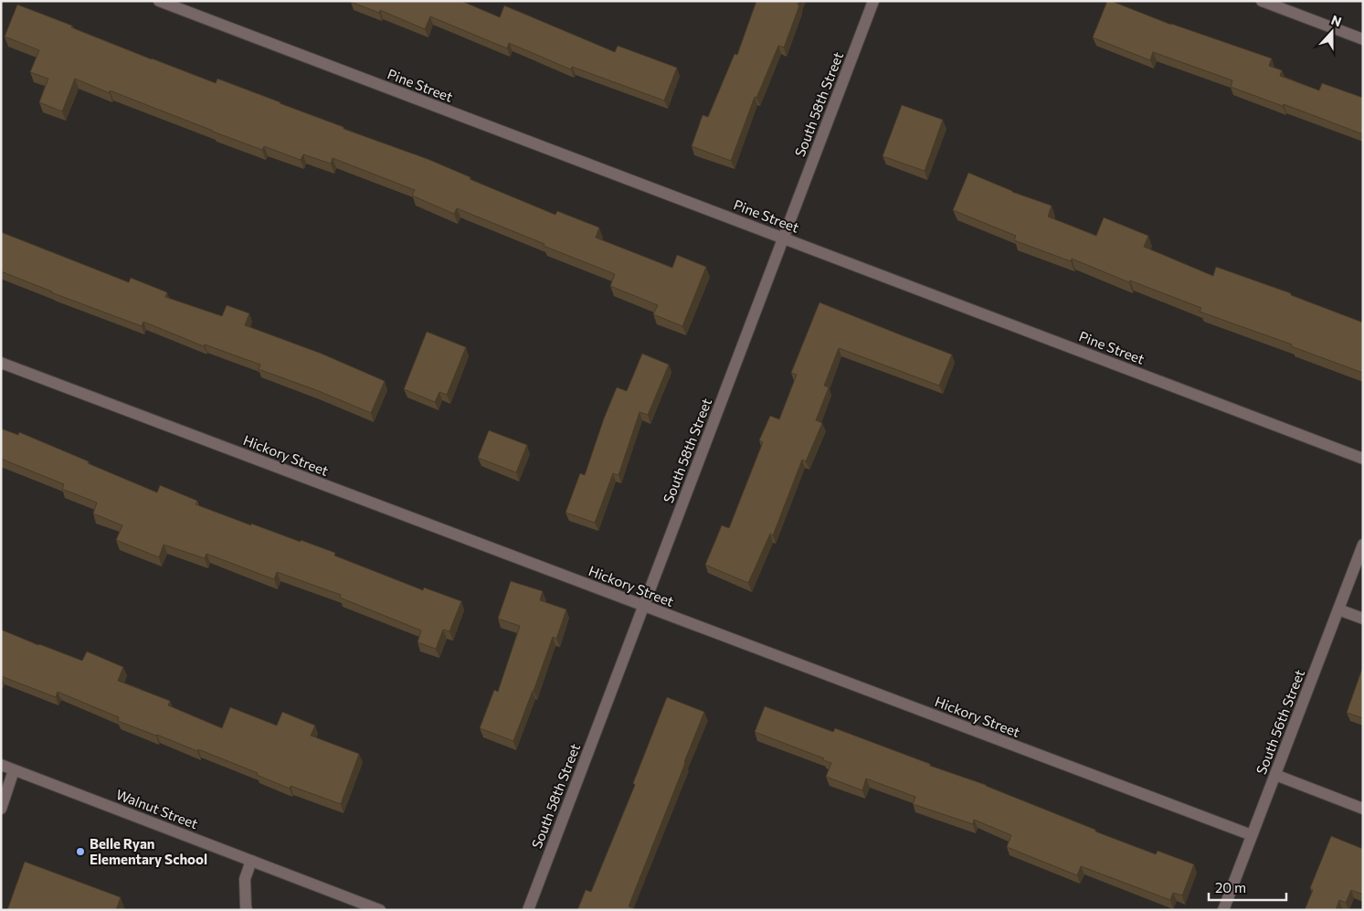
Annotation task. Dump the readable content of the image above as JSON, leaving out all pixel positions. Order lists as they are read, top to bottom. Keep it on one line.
{"streets":{"street":["Pine Street","South 58th Street","Hickory Street","South 56th Street","Walnut Street"]},"crossings":[["Pine Street","South 58th Street"],["South 58th Street","Hickory Street"],["Hickory Street","South 56th Street"]],"places":["Belle Ryan Elementary School"],"scale_bar":"20 m","north":"top"}
